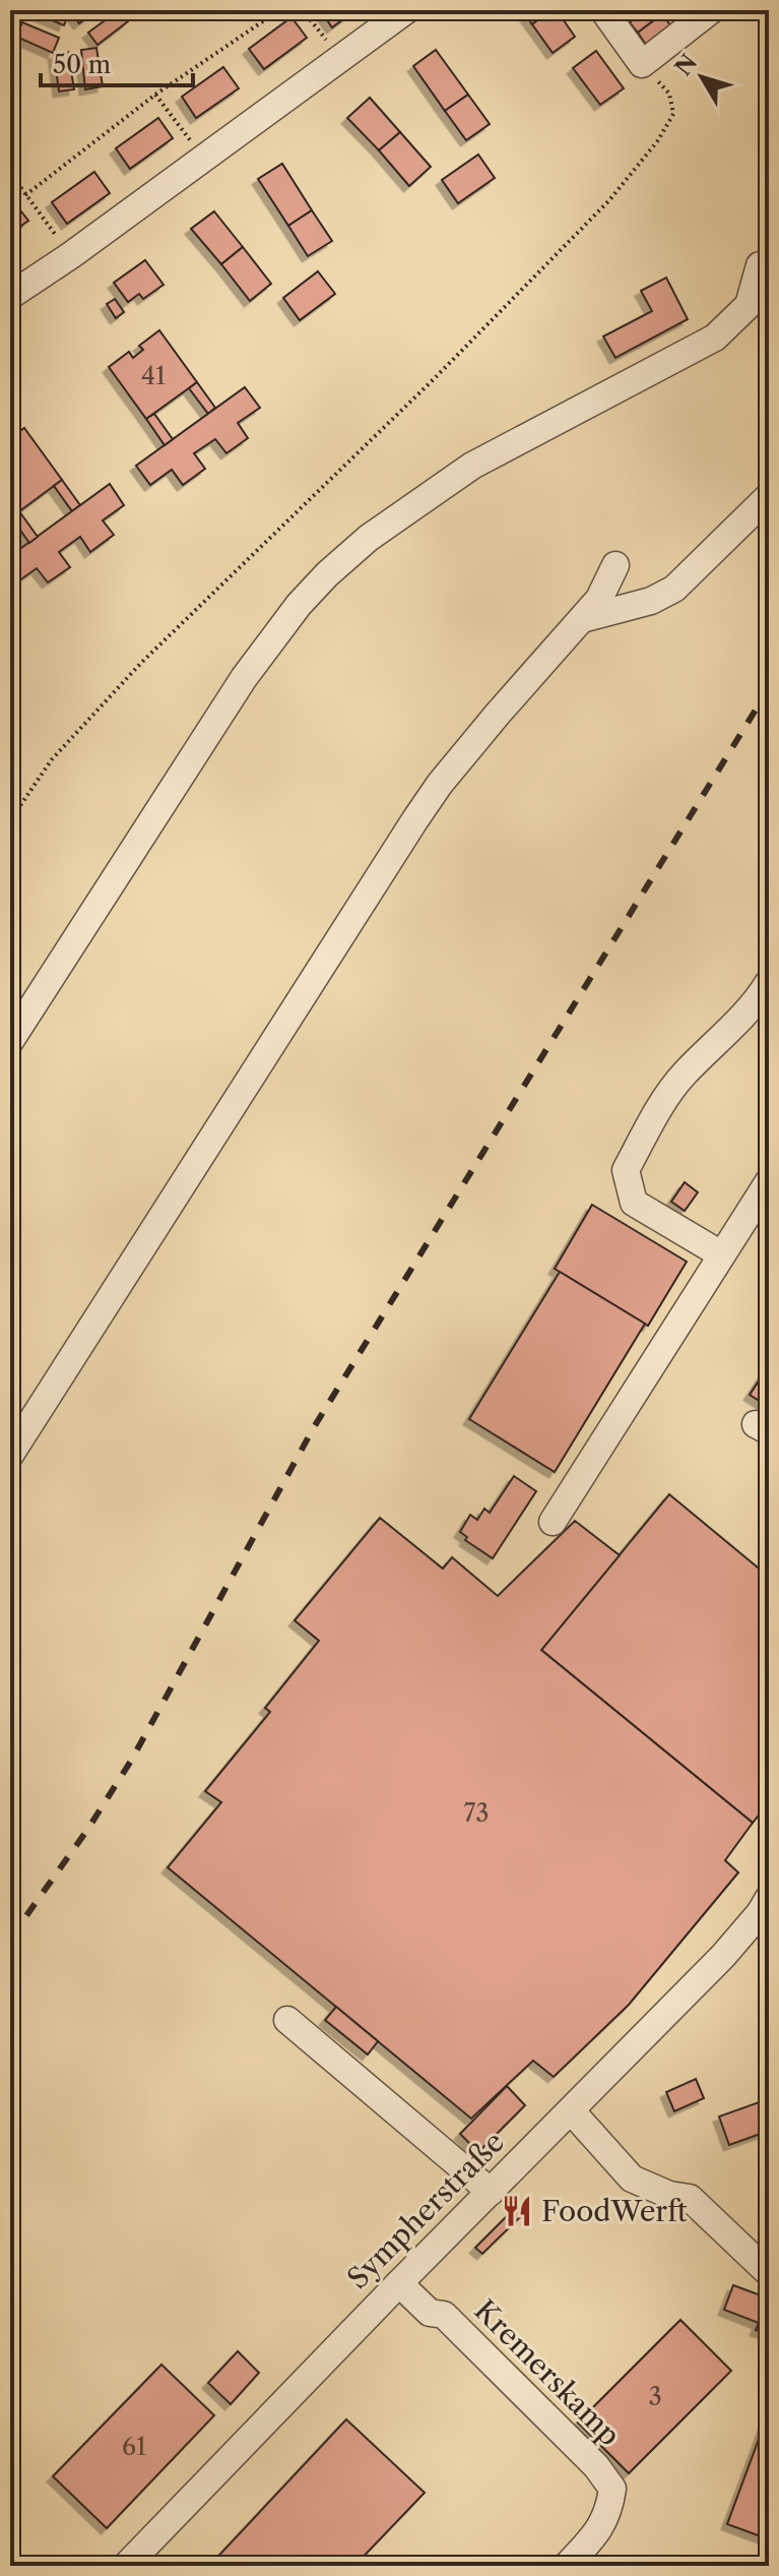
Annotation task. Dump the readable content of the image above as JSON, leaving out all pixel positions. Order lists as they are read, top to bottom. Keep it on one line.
{"streets":{"street":["Sympherstraße","Kremerskamp"]},"crossings":[["Sympherstraße","Kremerskamp"]],"places":{"restaurant":["FoodWerft"]},"house_numbers":["41","73","3","61"],"scale_bar":"50 m","north":"top left"}
